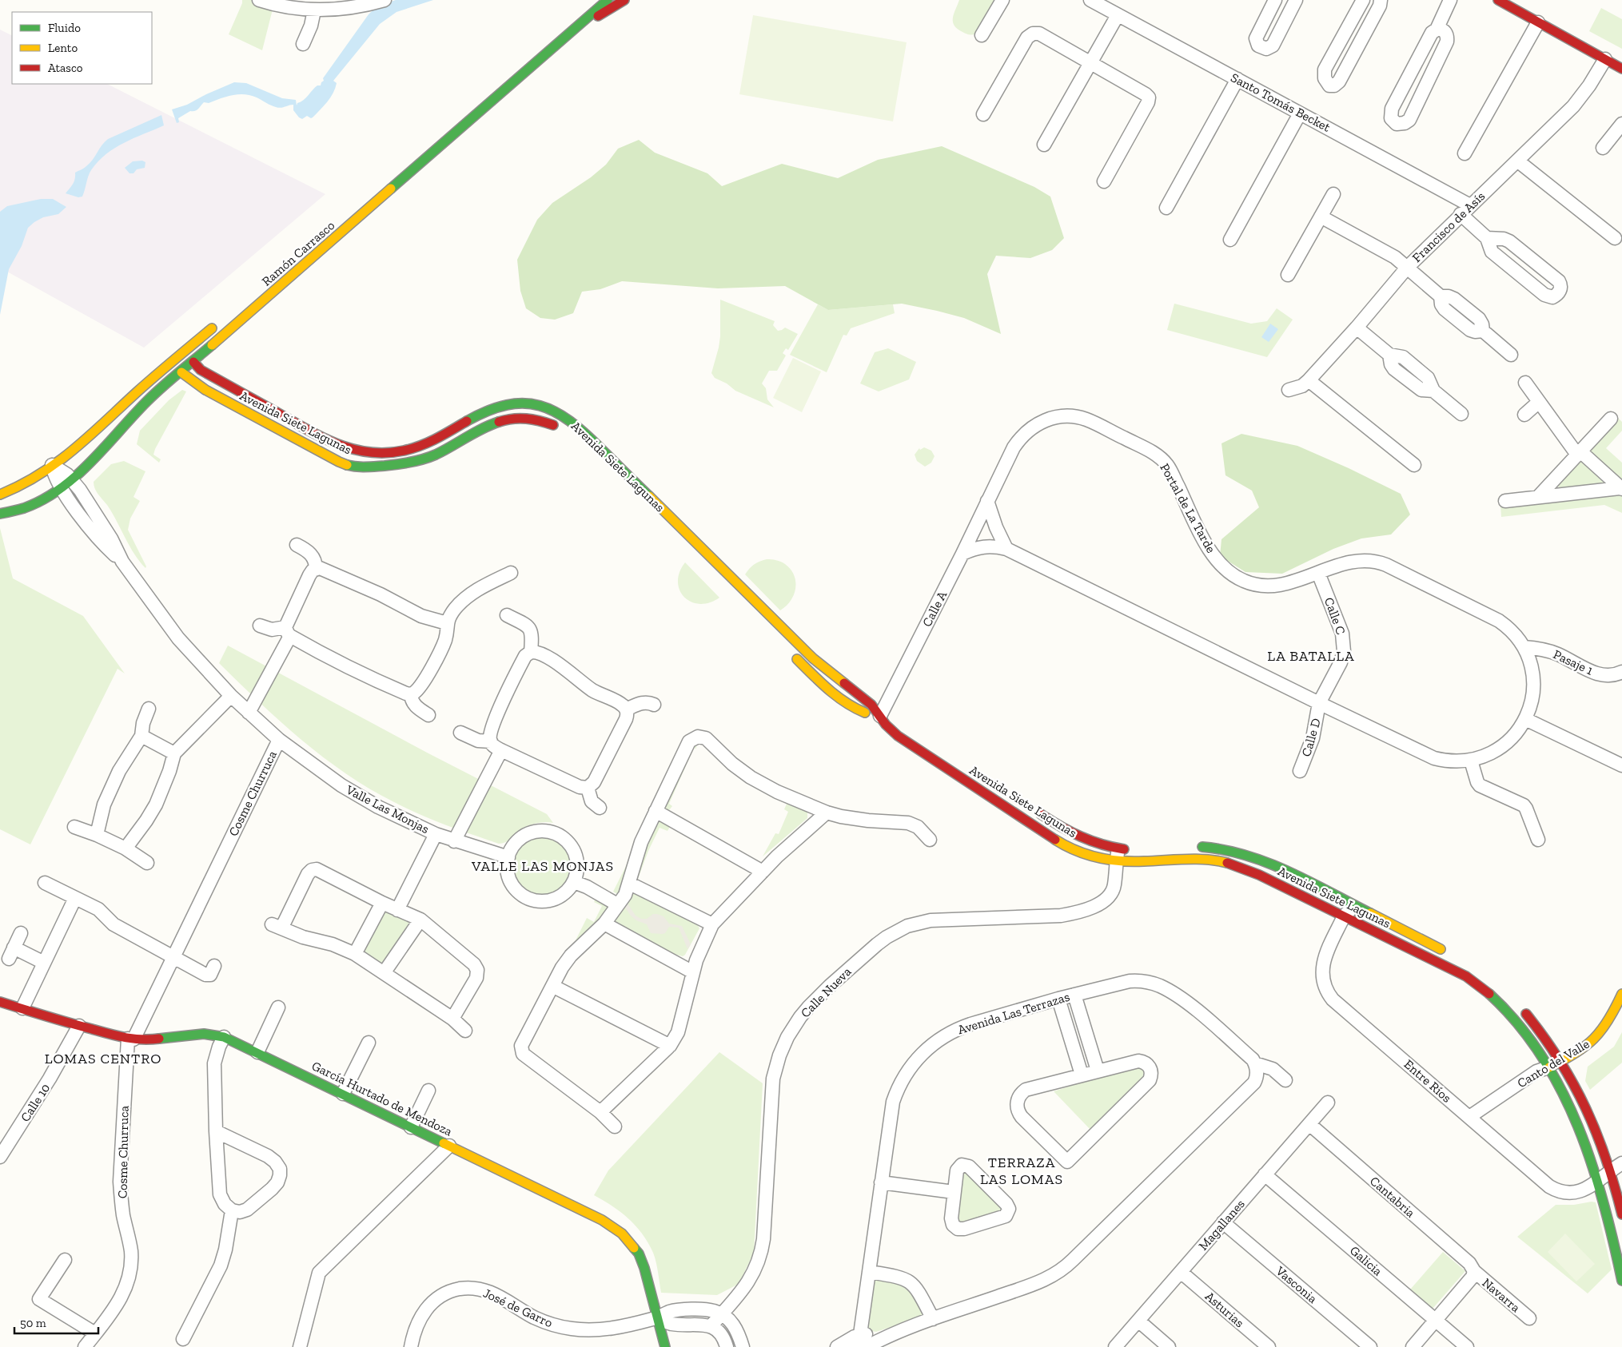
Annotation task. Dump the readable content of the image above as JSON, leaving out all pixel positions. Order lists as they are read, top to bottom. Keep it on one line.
{"streets":{"street":["Santo Tomás Becket","Francisco de Asís","Ramón Carrasco","Avenida Siete Lagunas","Portal de La Tarde","Calle A","Calle C","Pasaje 1","Calle D","Cosme Churruca","Valle Las Monjas","Calle Nueva","Avenida Las Terrazas","Canto del Valle","Entre Ríos","García Hurtado de Mendoza","Calle 10","Cantabria","Magallanes","Galicia","Vasconia","Navarra","José de Garro","Asturias"]},"crossings":[["Santo Tomás Becket","Francisco de Asís"],["Ramón Carrasco","Avenida Siete Lagunas"],["Ramón Carrasco","Cosme Churruca"],["Avenida Siete Lagunas","Calle A"],["Avenida Siete Lagunas","Calle Nueva"],["Avenida Siete Lagunas","Canto del Valle"],["Avenida Siete Lagunas","Entre Ríos"],["Portal de La Tarde","Calle A"],["Portal de La Tarde","Calle C"],["Portal de La Tarde","Pasaje 1"],["Portal de La Tarde","Calle D"],["Calle C","Calle D"],["Cosme Churruca","Valle Las Monjas"],["Cosme Churruca","García Hurtado de Mendoza"],["Canto del Valle","Entre Ríos"],["García Hurtado de Mendoza","Calle 10"],["García Hurtado de Mendoza","José de Garro"],["Cantabria","Magallanes"],["Cantabria","Navarra"],["Magallanes","Galicia"],["Magallanes","Vasconia"],["Magallanes","Asturias"]],"districts":["LA BATALLA","VALLE LAS MONJAS","LOMAS CENTRO","TERRAZA LAS LOMAS"],"legend":["Fluido","Lento","Atasco"],"scale_bar":"50 m"}
